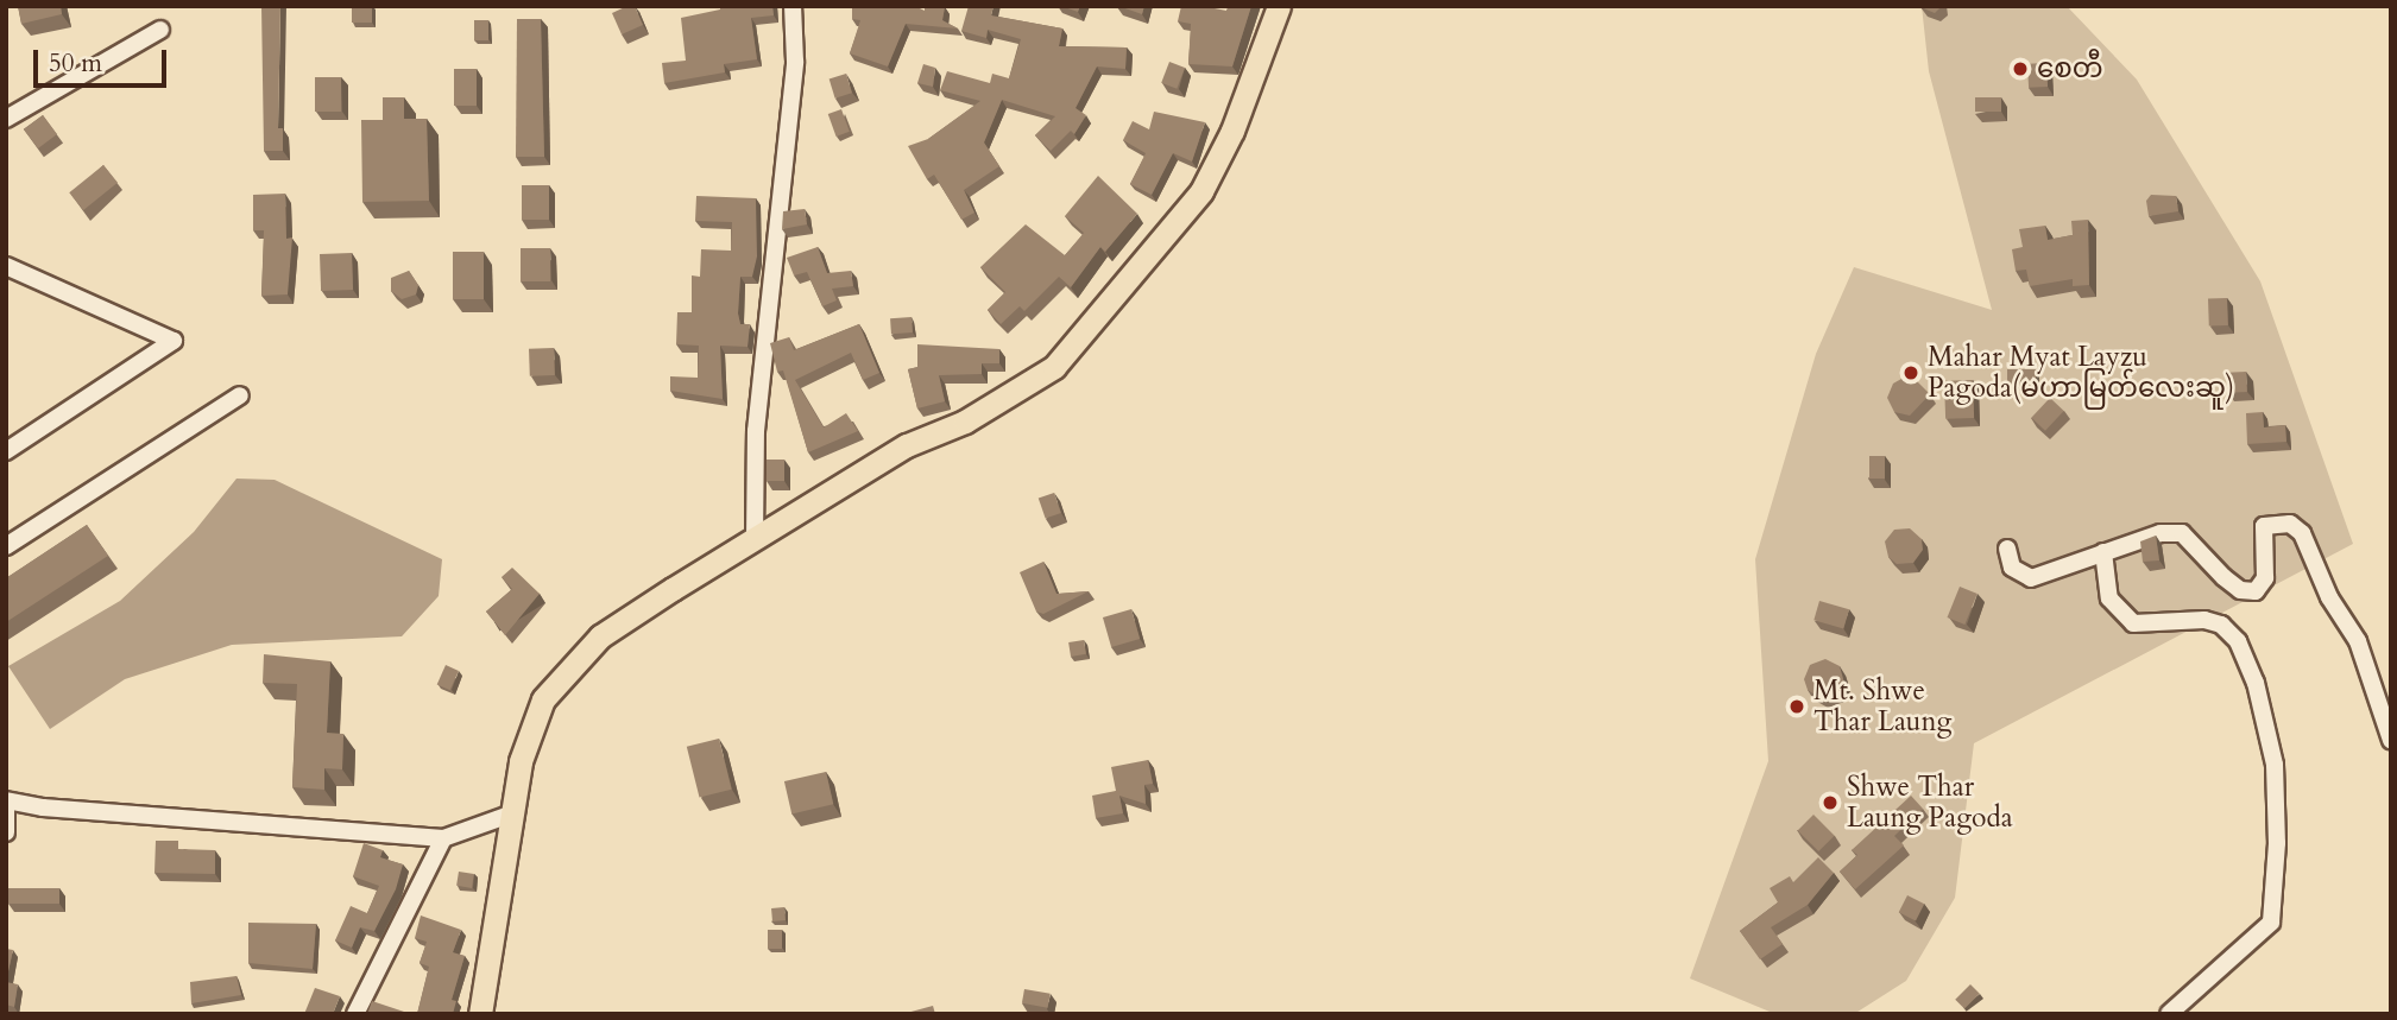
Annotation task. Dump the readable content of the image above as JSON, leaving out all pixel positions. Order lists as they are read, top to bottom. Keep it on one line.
{"places":["စေတီ","Mahar Myat Layzu Pagoda(မဟာမြတ်လေးဆူ)","Mt. Shwe Thar Laung","Shwe Thar Laung Pagoda"],"scale_bar":"50 m"}
